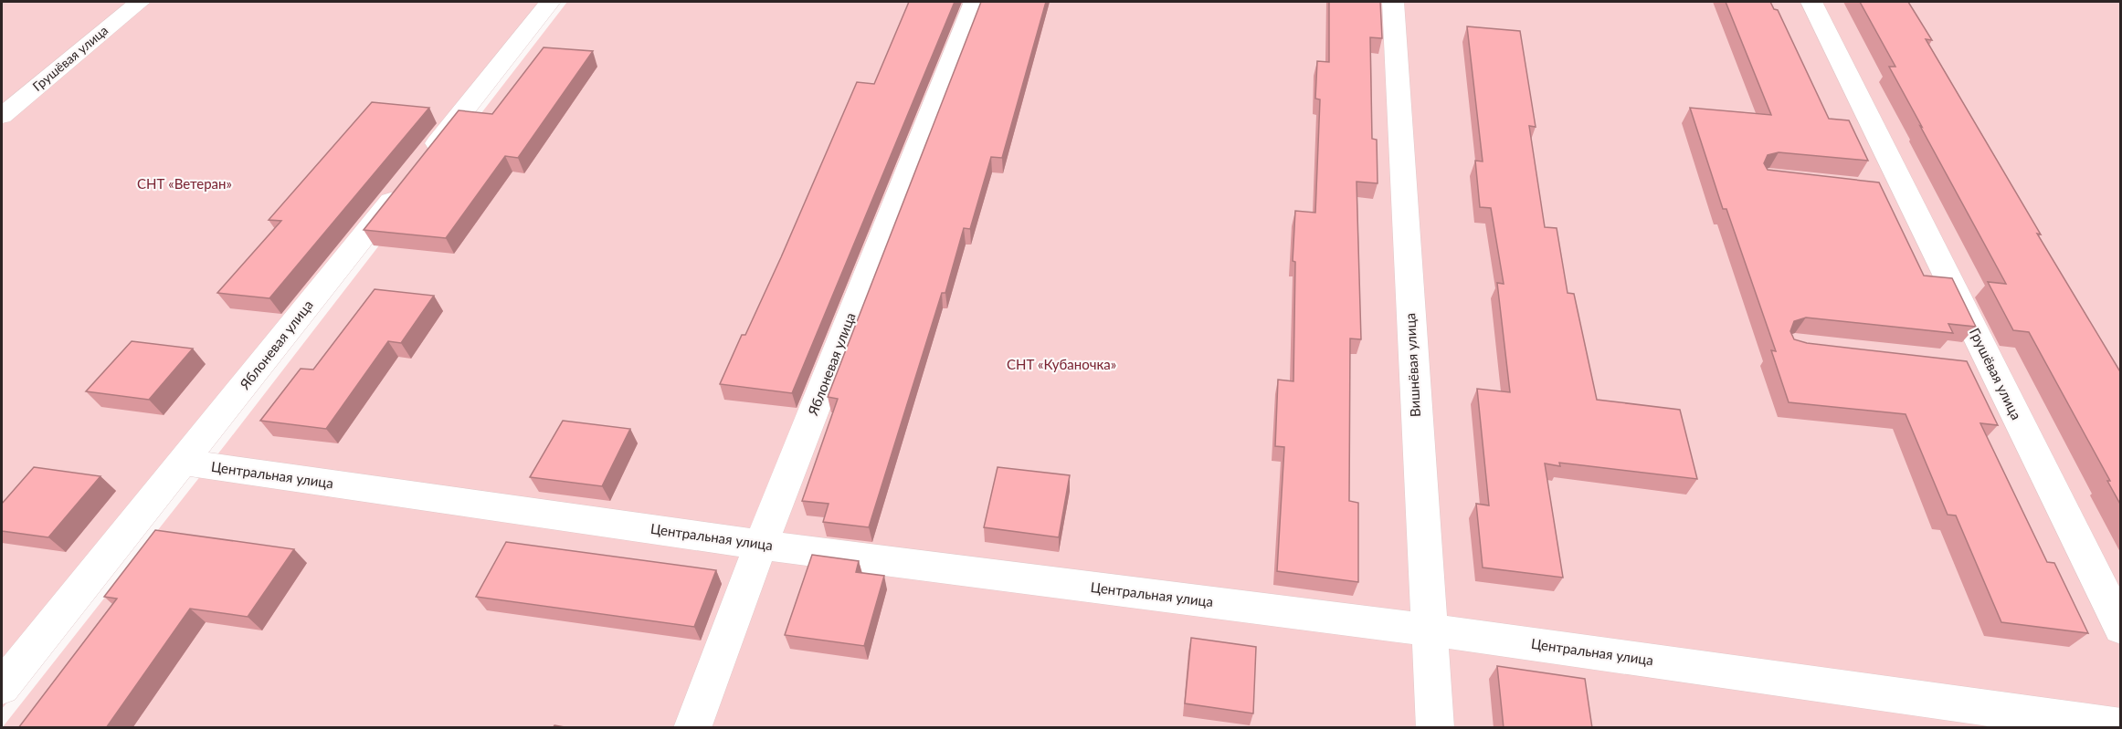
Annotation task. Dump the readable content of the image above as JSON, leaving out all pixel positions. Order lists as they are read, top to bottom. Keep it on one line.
{"streets":{"street":["Грушёвая улица","Яблоневая улица","Вишнёвая улица","Центральная улица"]},"crossings":[["Яблоневая улица","Центральная улица"],["Вишнёвая улица","Центральная улица"]],"parks":["СНТ «Ветеран»","СНТ «Кубаночка»"]}
